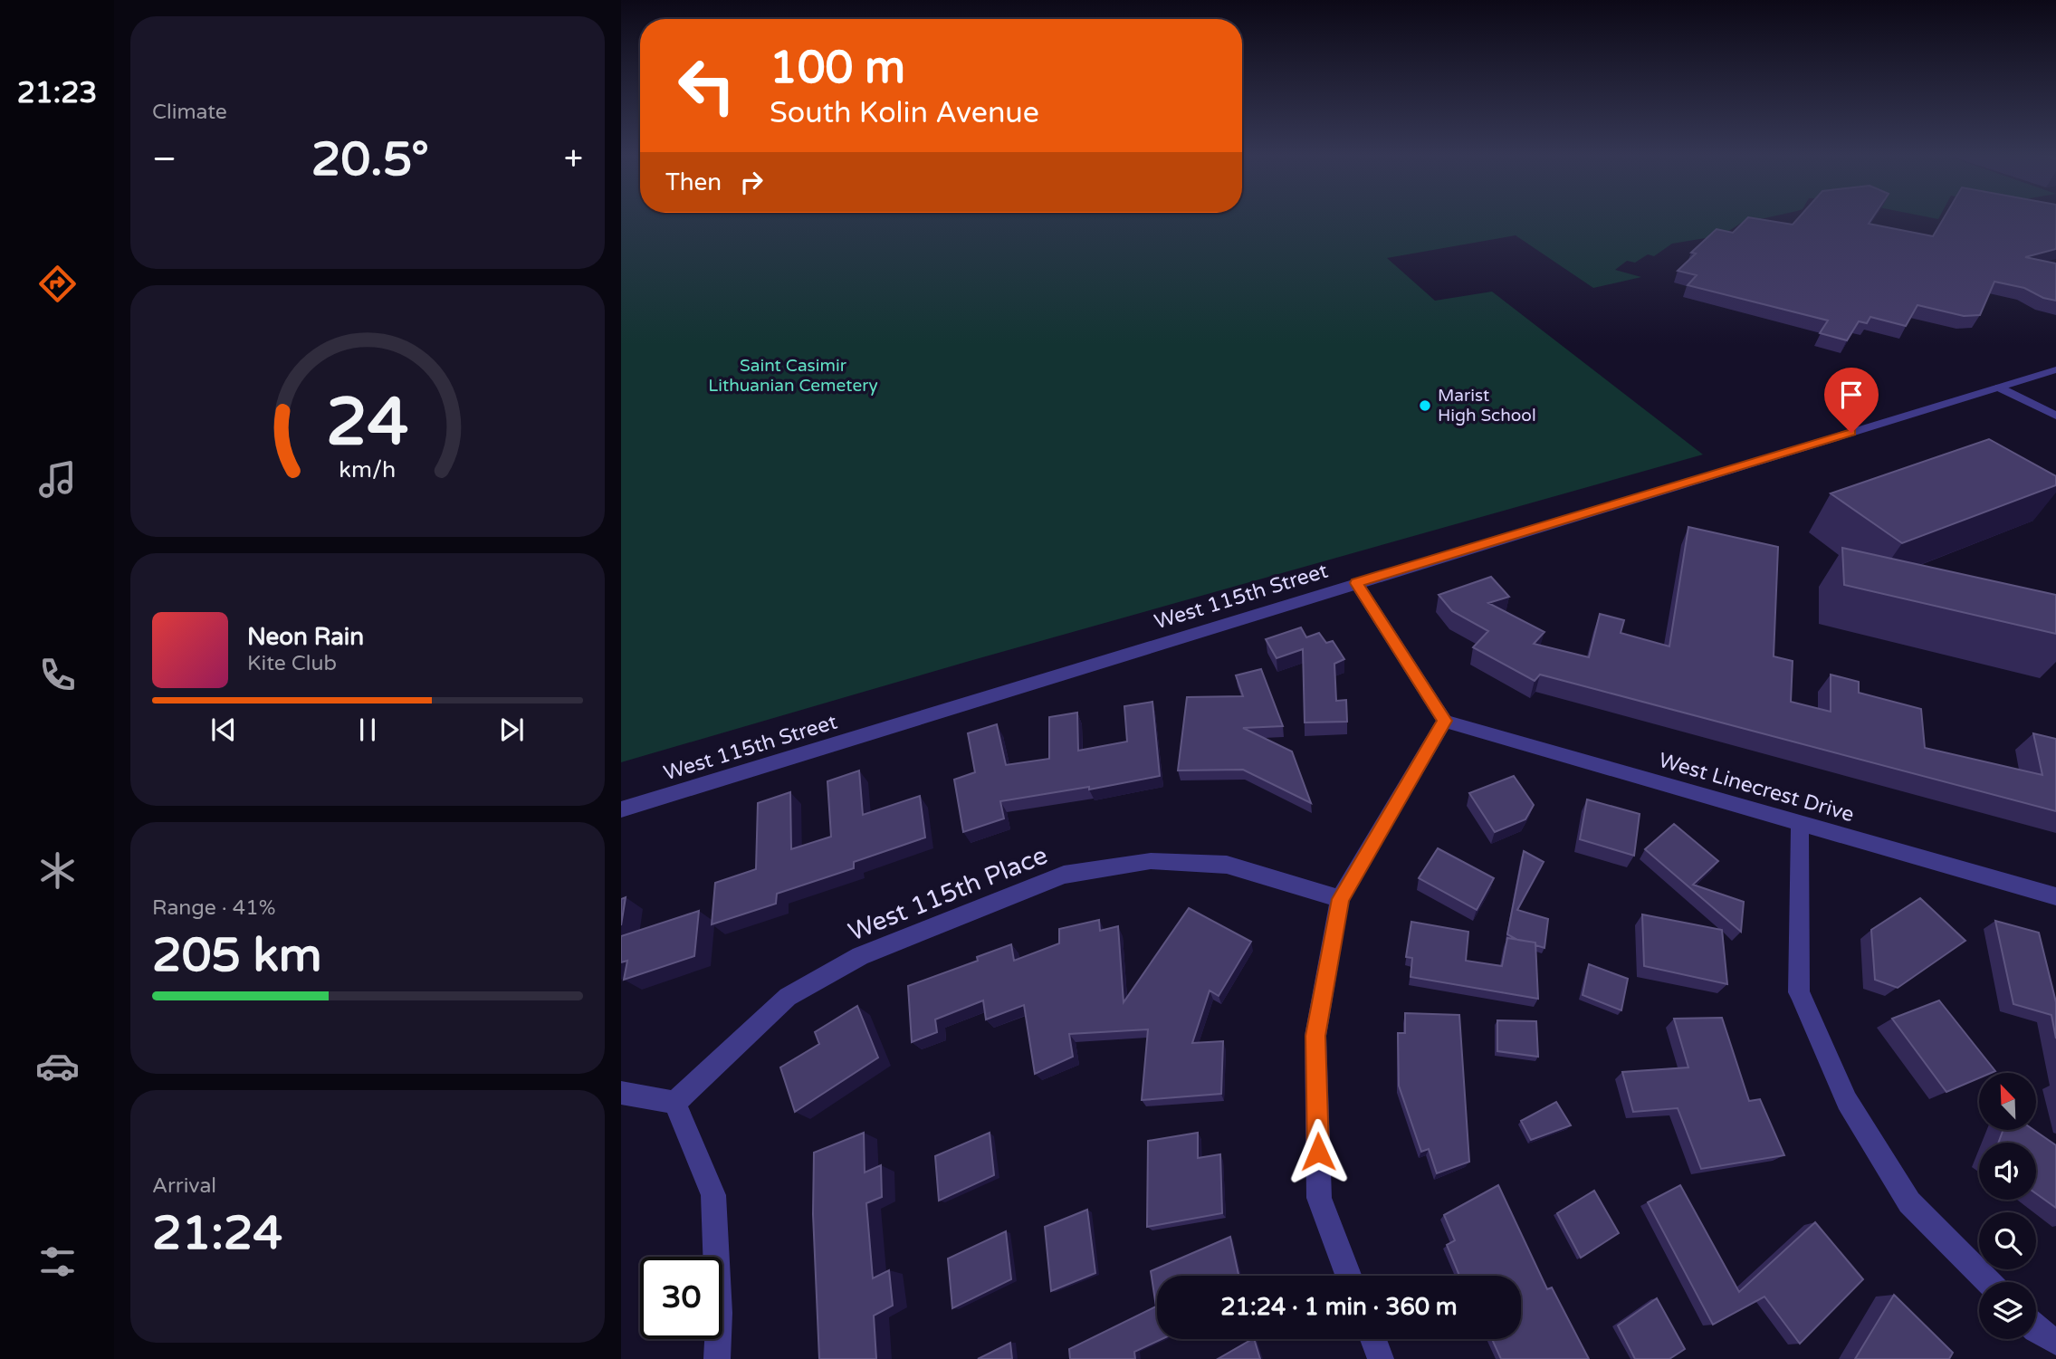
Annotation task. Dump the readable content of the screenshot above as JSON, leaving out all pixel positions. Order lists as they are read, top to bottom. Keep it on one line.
{"streets":{"street":["West 115th Street","West Linecrest Drive","West 115th Place"]},"parks":["Saint Casimir Lithuanian Cemetery"],"places":["Marist High School"],"north":"top left","page":{"tabs":"21:23","tile":["Climate",["Range · 41%","205 km"],["Arrival","21:24"]],"turn":["100 m","South Kolin Avenue"],"heat":["−","20.5°","+"],"then":"Then","song":["Neon Rain","Kite Club"],"limit":"30","trip":"21:24 · 1 min · 360 m","gauge":["24","km/h"]}}
